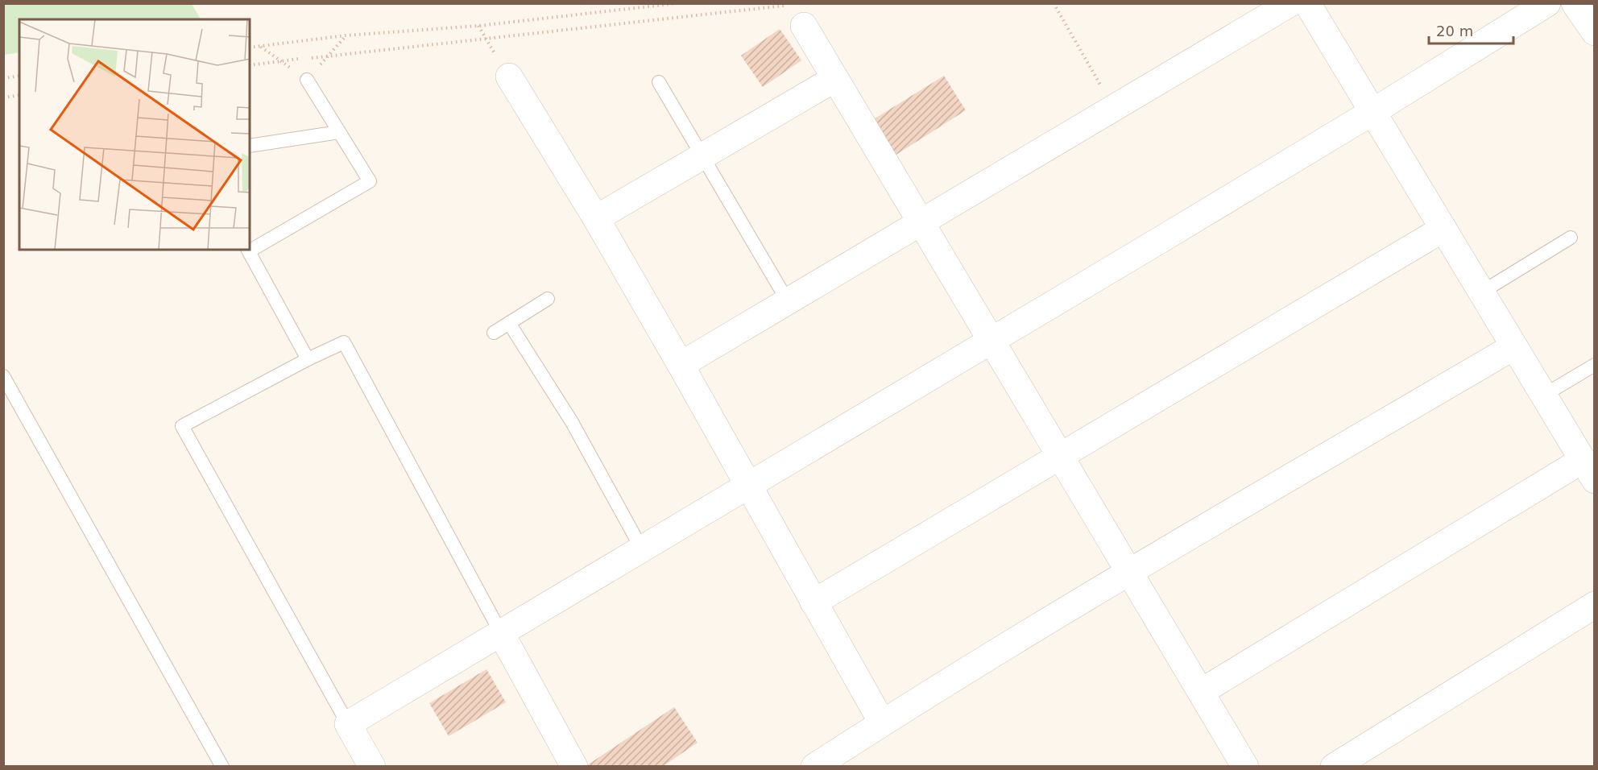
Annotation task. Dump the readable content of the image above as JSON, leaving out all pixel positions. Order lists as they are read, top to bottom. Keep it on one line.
{"scale_bar":"20 m"}
